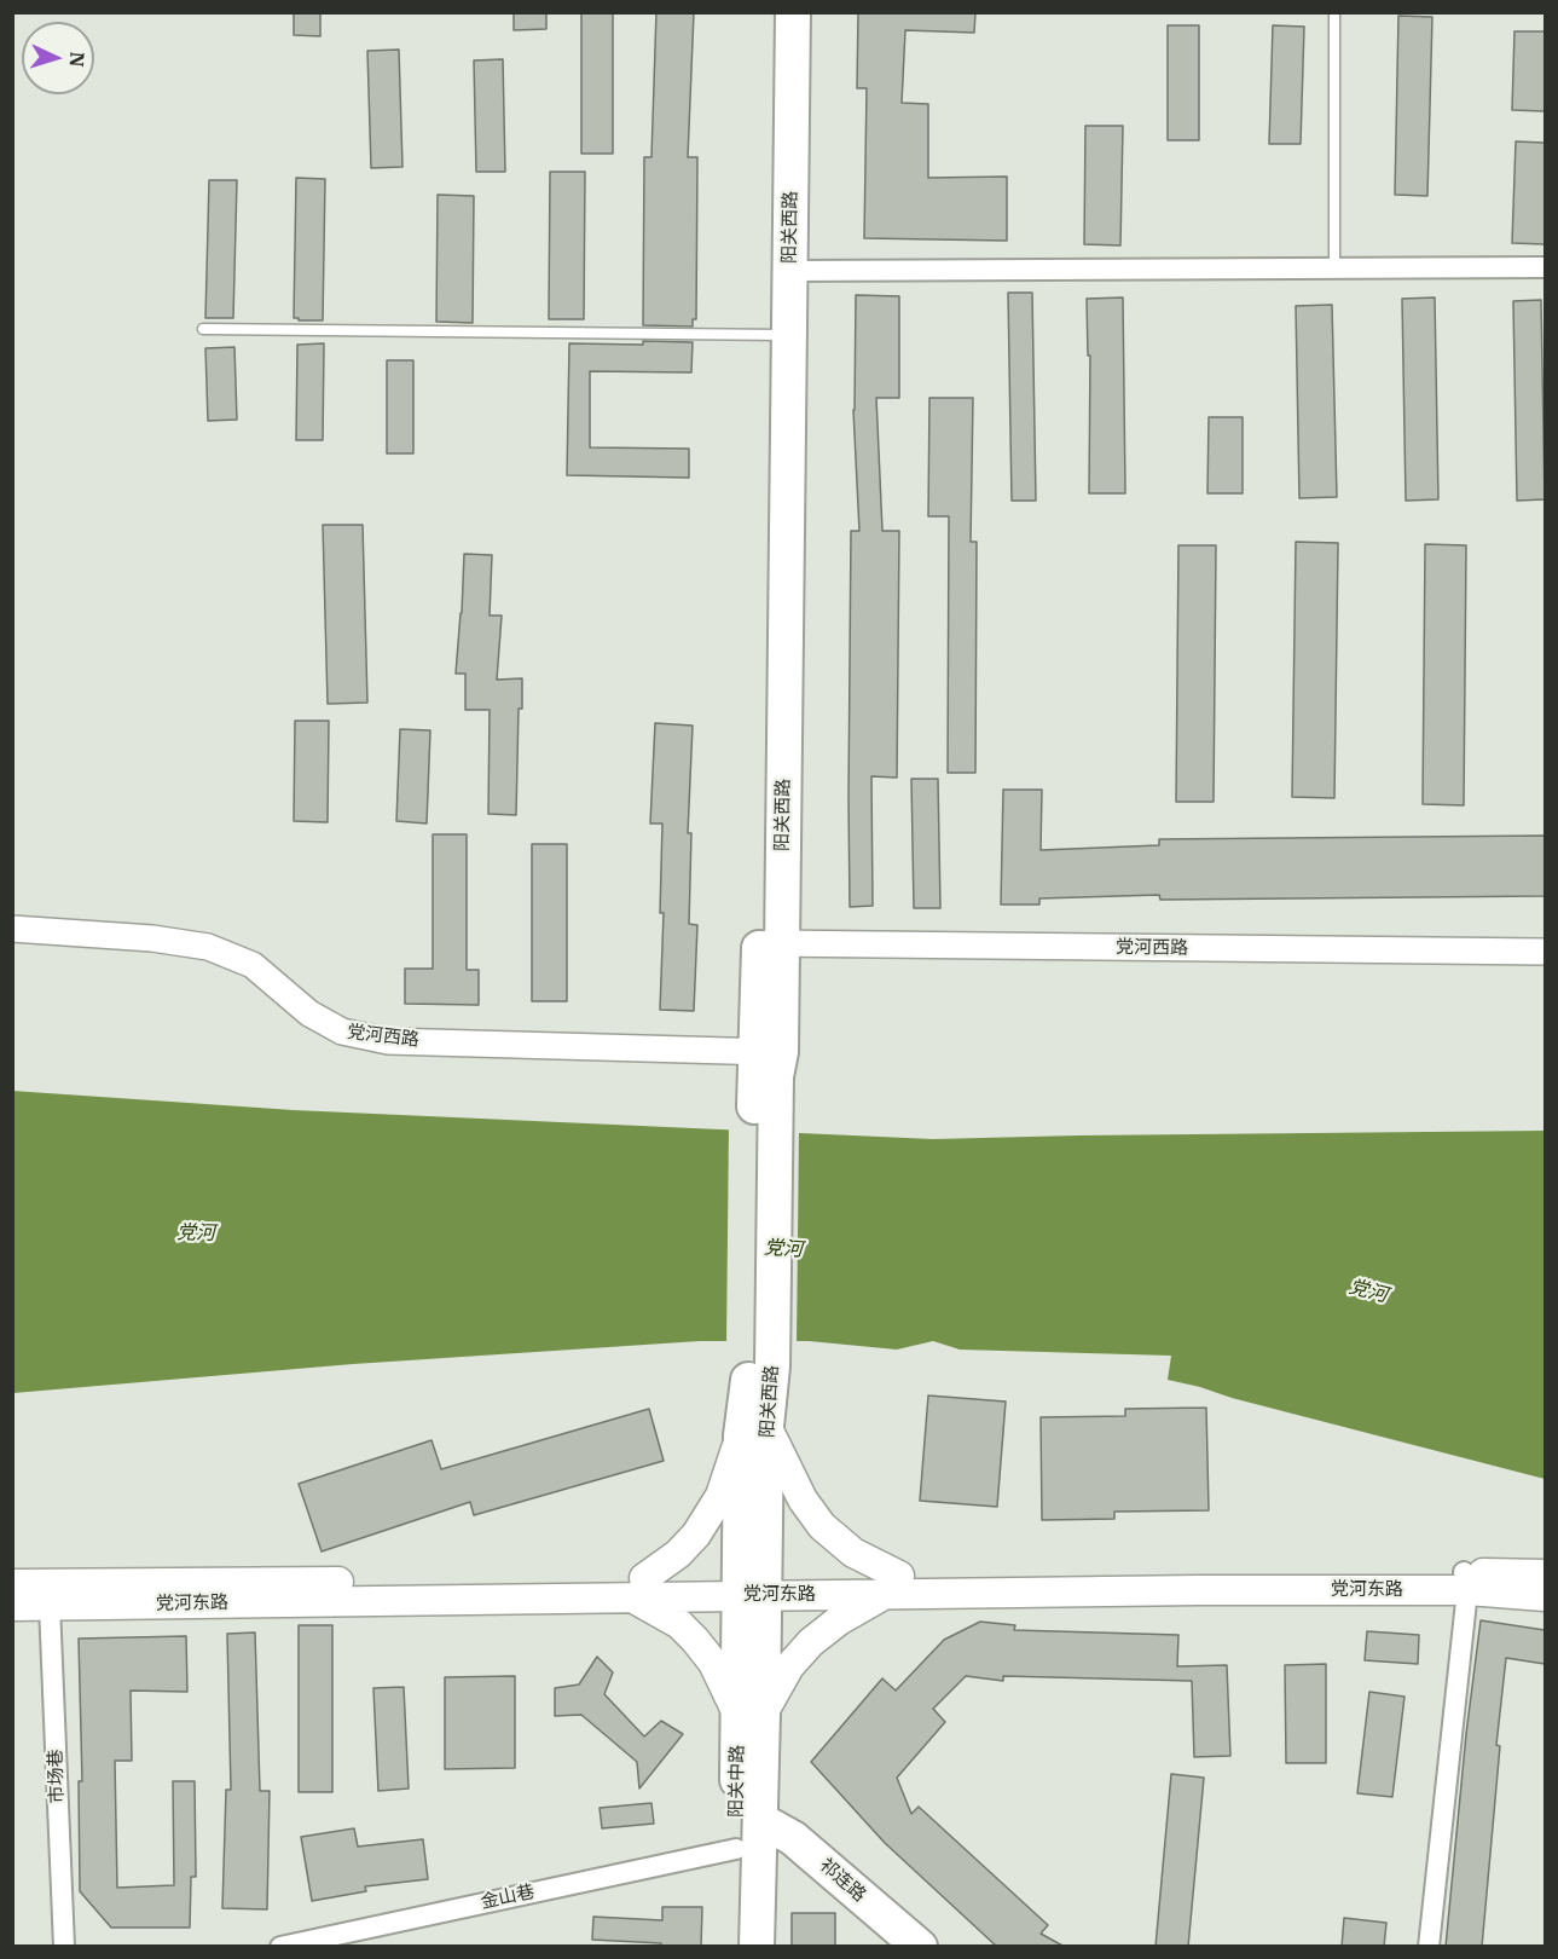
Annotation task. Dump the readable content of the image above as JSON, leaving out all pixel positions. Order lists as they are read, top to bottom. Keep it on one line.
{"streets":{"highway":["阳关西路","阳关中路","祁连路"],"main road":["党河东路"],"street":["党河西路","市场巷","金山巷"]},"crossings":[["阳关西路","党河西路"],["阳关西路","党河东路"],["阳关西路","阳关中路"],["党河东路","市场巷"],["党河东路","阳关中路"],["阳关中路","祁连路"],["阳关中路","金山巷"]],"water":["党河"],"north":"right"}
